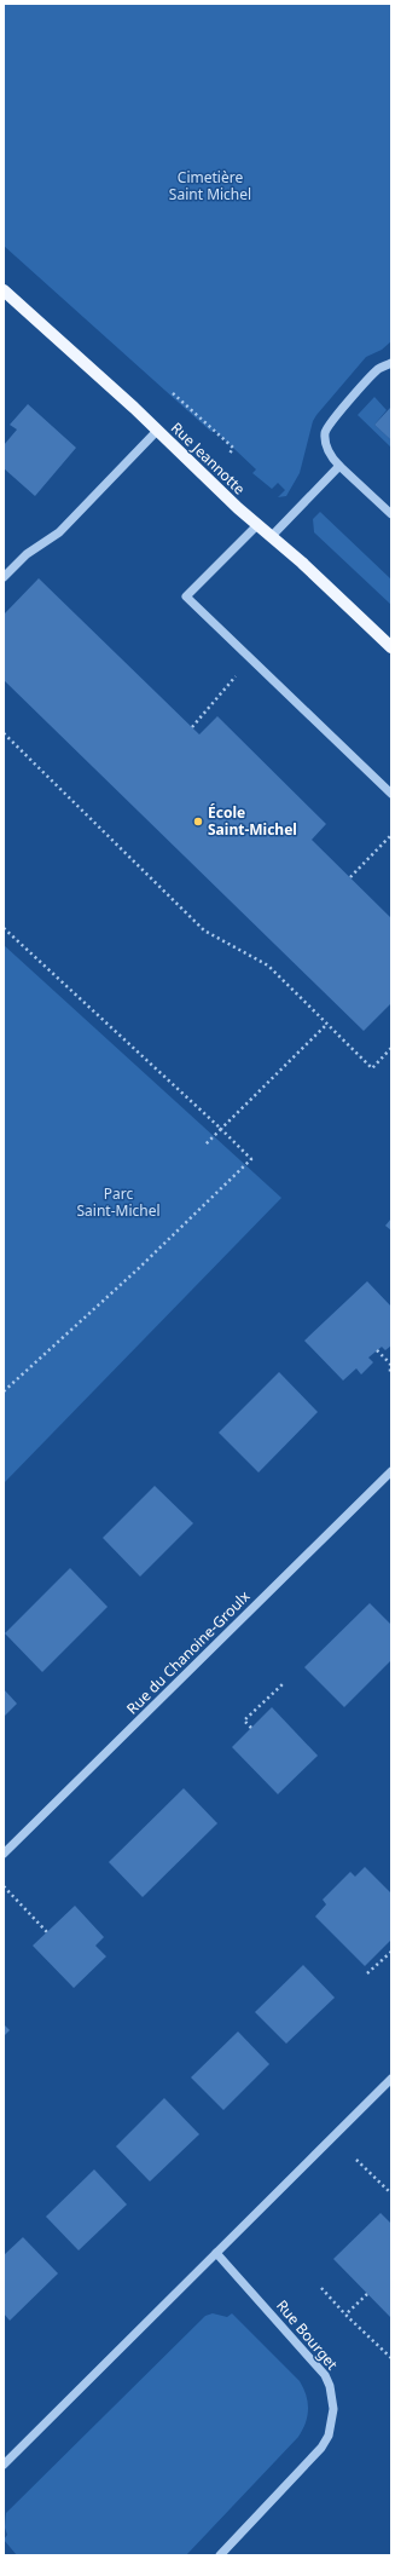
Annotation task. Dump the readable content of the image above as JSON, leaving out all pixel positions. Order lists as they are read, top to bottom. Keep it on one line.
{"streets":{"main road":["Rue Jeannotte"],"street":["Rue du Chanoine-Groulx","Rue Bourget"]},"parks":["Cimetière Saint Michel","Parc Saint-Michel"],"places":["École Saint-Michel"]}
